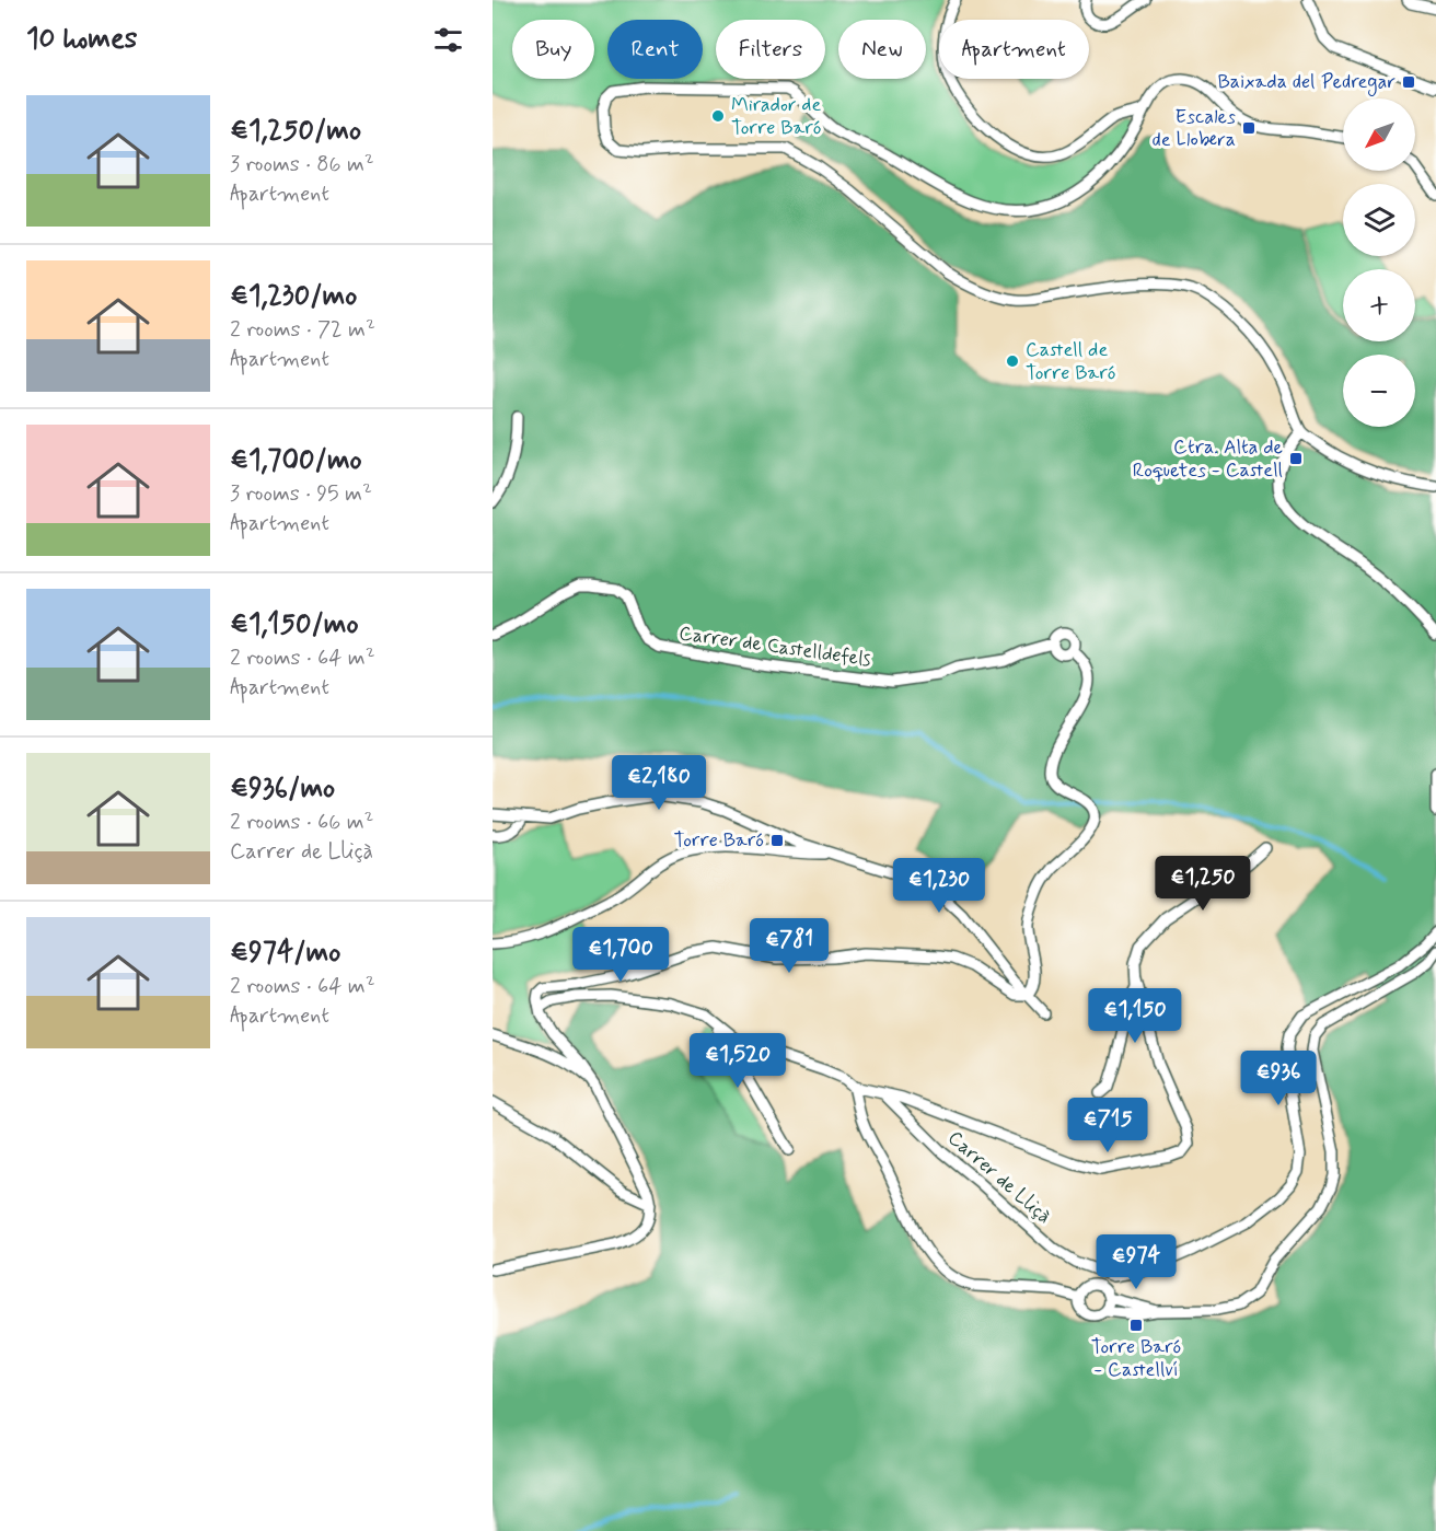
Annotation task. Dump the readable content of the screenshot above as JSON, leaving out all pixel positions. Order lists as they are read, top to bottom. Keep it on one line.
{"streets":{"street":["Carrer de Castelldefels","Carrer de Lliçà"]},"places":{"transit":["Baixada del Pedregar","Escales de Llobera","Ctra. Alta de Roquetes - Castell","Torre Baró","Torre Baró - Castellví"],"other":["Mirador de Torre Baró","Castell de Torre Baró"]},"north":"bottom left","page":{"heading":"10 homes","chip":["Buy","Rent","Filters","New","Apartment"],"list":[{"name":"€1,250/mo","note":"3 rooms · 86 m² · Apartment"},{"name":"€1,230/mo","note":"2 rooms · 72 m² · Apartment"},{"name":"€1,700/mo","note":"3 rooms · 95 m² · Apartment"},{"name":"€1,150/mo","note":"2 rooms · 64 m² · Apartment"},{"name":"€936/mo","note":"2 rooms · 66 m² · Carrer de Lliçà"},{"name":"€974/mo","note":"2 rooms · 64 m² · Apartment"}],"map_buttons":["+","−"],"price":["€2,180","€1,250","€1,230","€781","€1,700","€1,150","€1,520","€936","€715","€974"]}}
